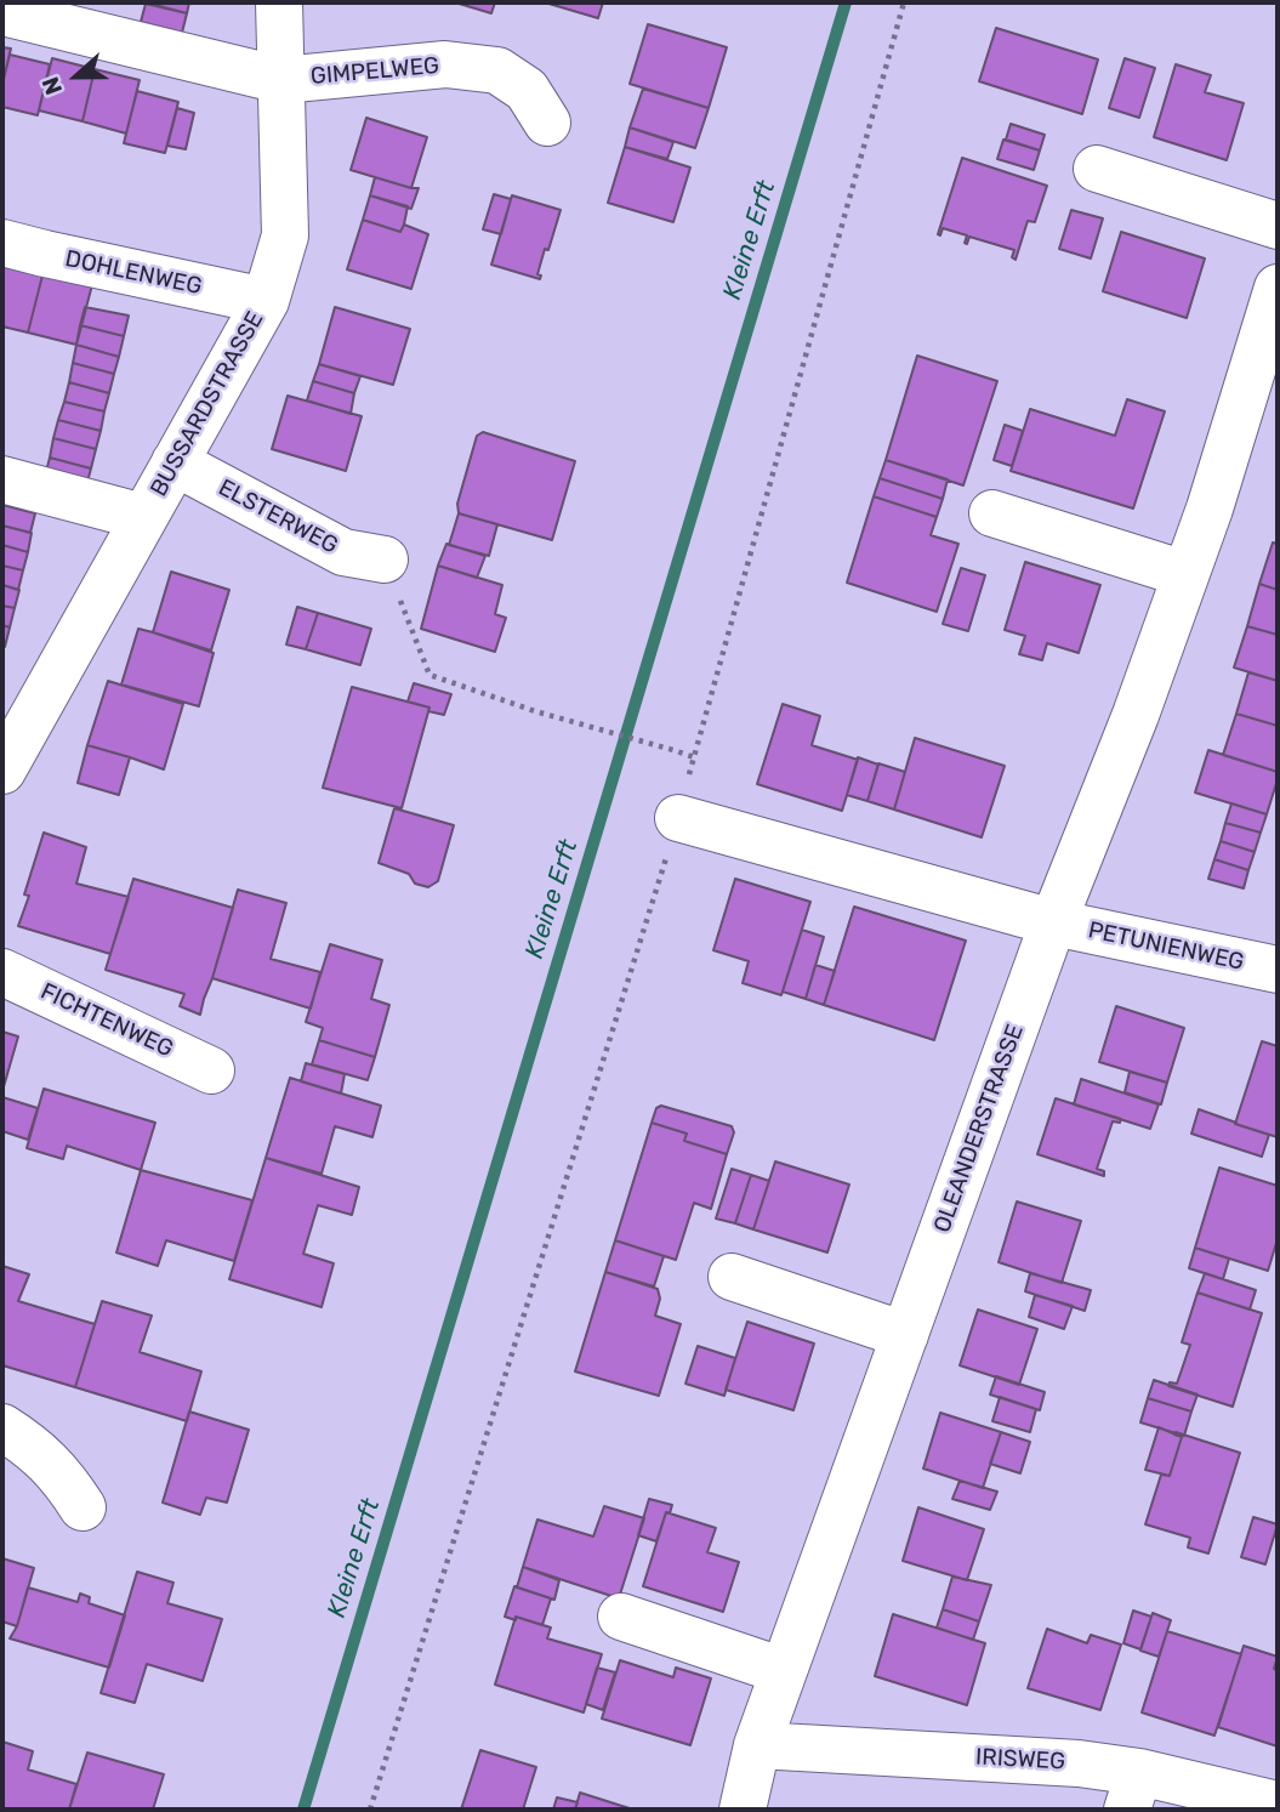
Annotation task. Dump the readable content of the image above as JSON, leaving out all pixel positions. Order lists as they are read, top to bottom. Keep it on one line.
{"streets":{"street":["GIMPELWEG","DOHLENWEG","BUSSARDSTRASSE","ELSTERWEG","PETUNIENWEG","FICHTENWEG","OLEANDERSTRASSE","IRISWEG"]},"crossings":[["GIMPELWEG","BUSSARDSTRASSE"],["DOHLENWEG","BUSSARDSTRASSE"],["BUSSARDSTRASSE","ELSTERWEG"],["PETUNIENWEG","OLEANDERSTRASSE"],["OLEANDERSTRASSE","IRISWEG"]],"water":["Kleine Erft"],"north":"left"}
